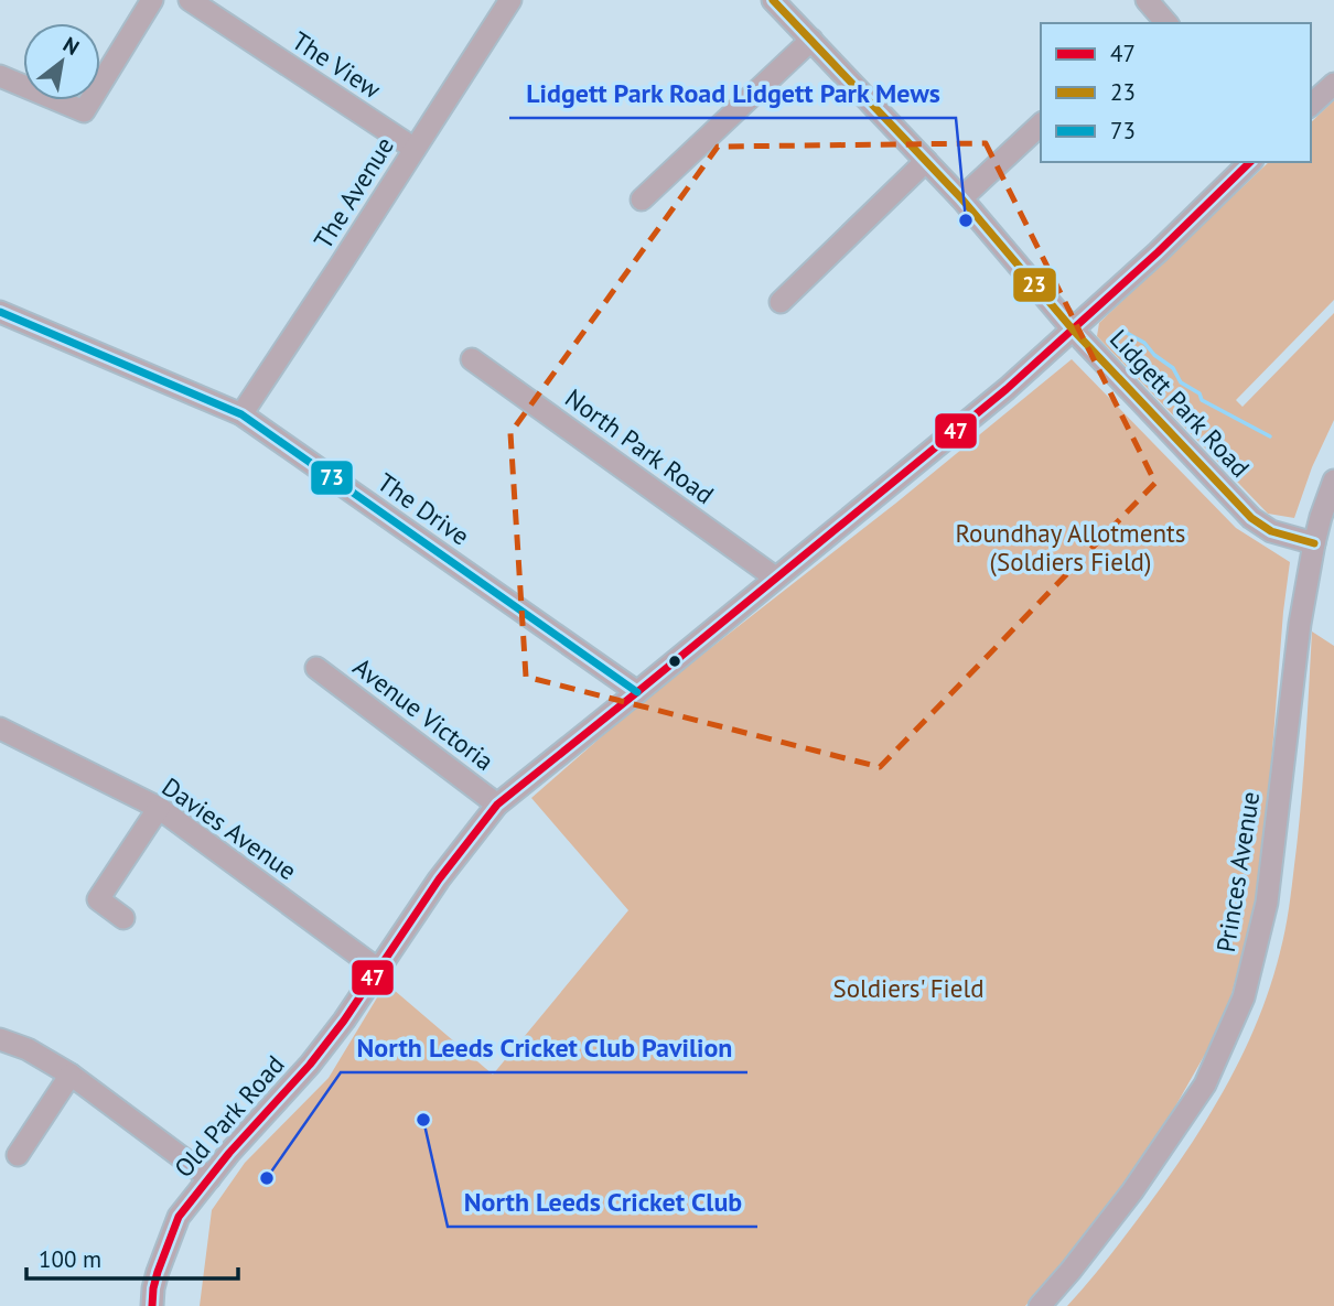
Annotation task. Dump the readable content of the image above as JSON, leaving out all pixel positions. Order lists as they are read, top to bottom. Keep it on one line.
{"streets":{"street":["The View","The Avenue","Lidgett Park Road","North Park Road","The Drive","Avenue Victoria","Davies Avenue","Princes Avenue","Old Park Road"]},"crossings":[["The View","The Avenue"],["The Avenue","The Drive"],["Lidgett Park Road","Princes Avenue"],["Lidgett Park Road","Old Park Road"],["North Park Road","Old Park Road"],["The Drive","Old Park Road"],["Avenue Victoria","Old Park Road"],["Davies Avenue","Old Park Road"]],"parks":["Roundhay Allotments (Soldiers Field)","Soldiers' Field"],"places":["Lidgett Park Road Lidgett Park Mews","North Leeds Cricket Club","North Leeds Cricket Club Pavilion"],"lines":["transit line 23","transit line 47","transit line 73"],"legend":["47","23","73"],"scale_bar":"100 m","north":"top right"}
